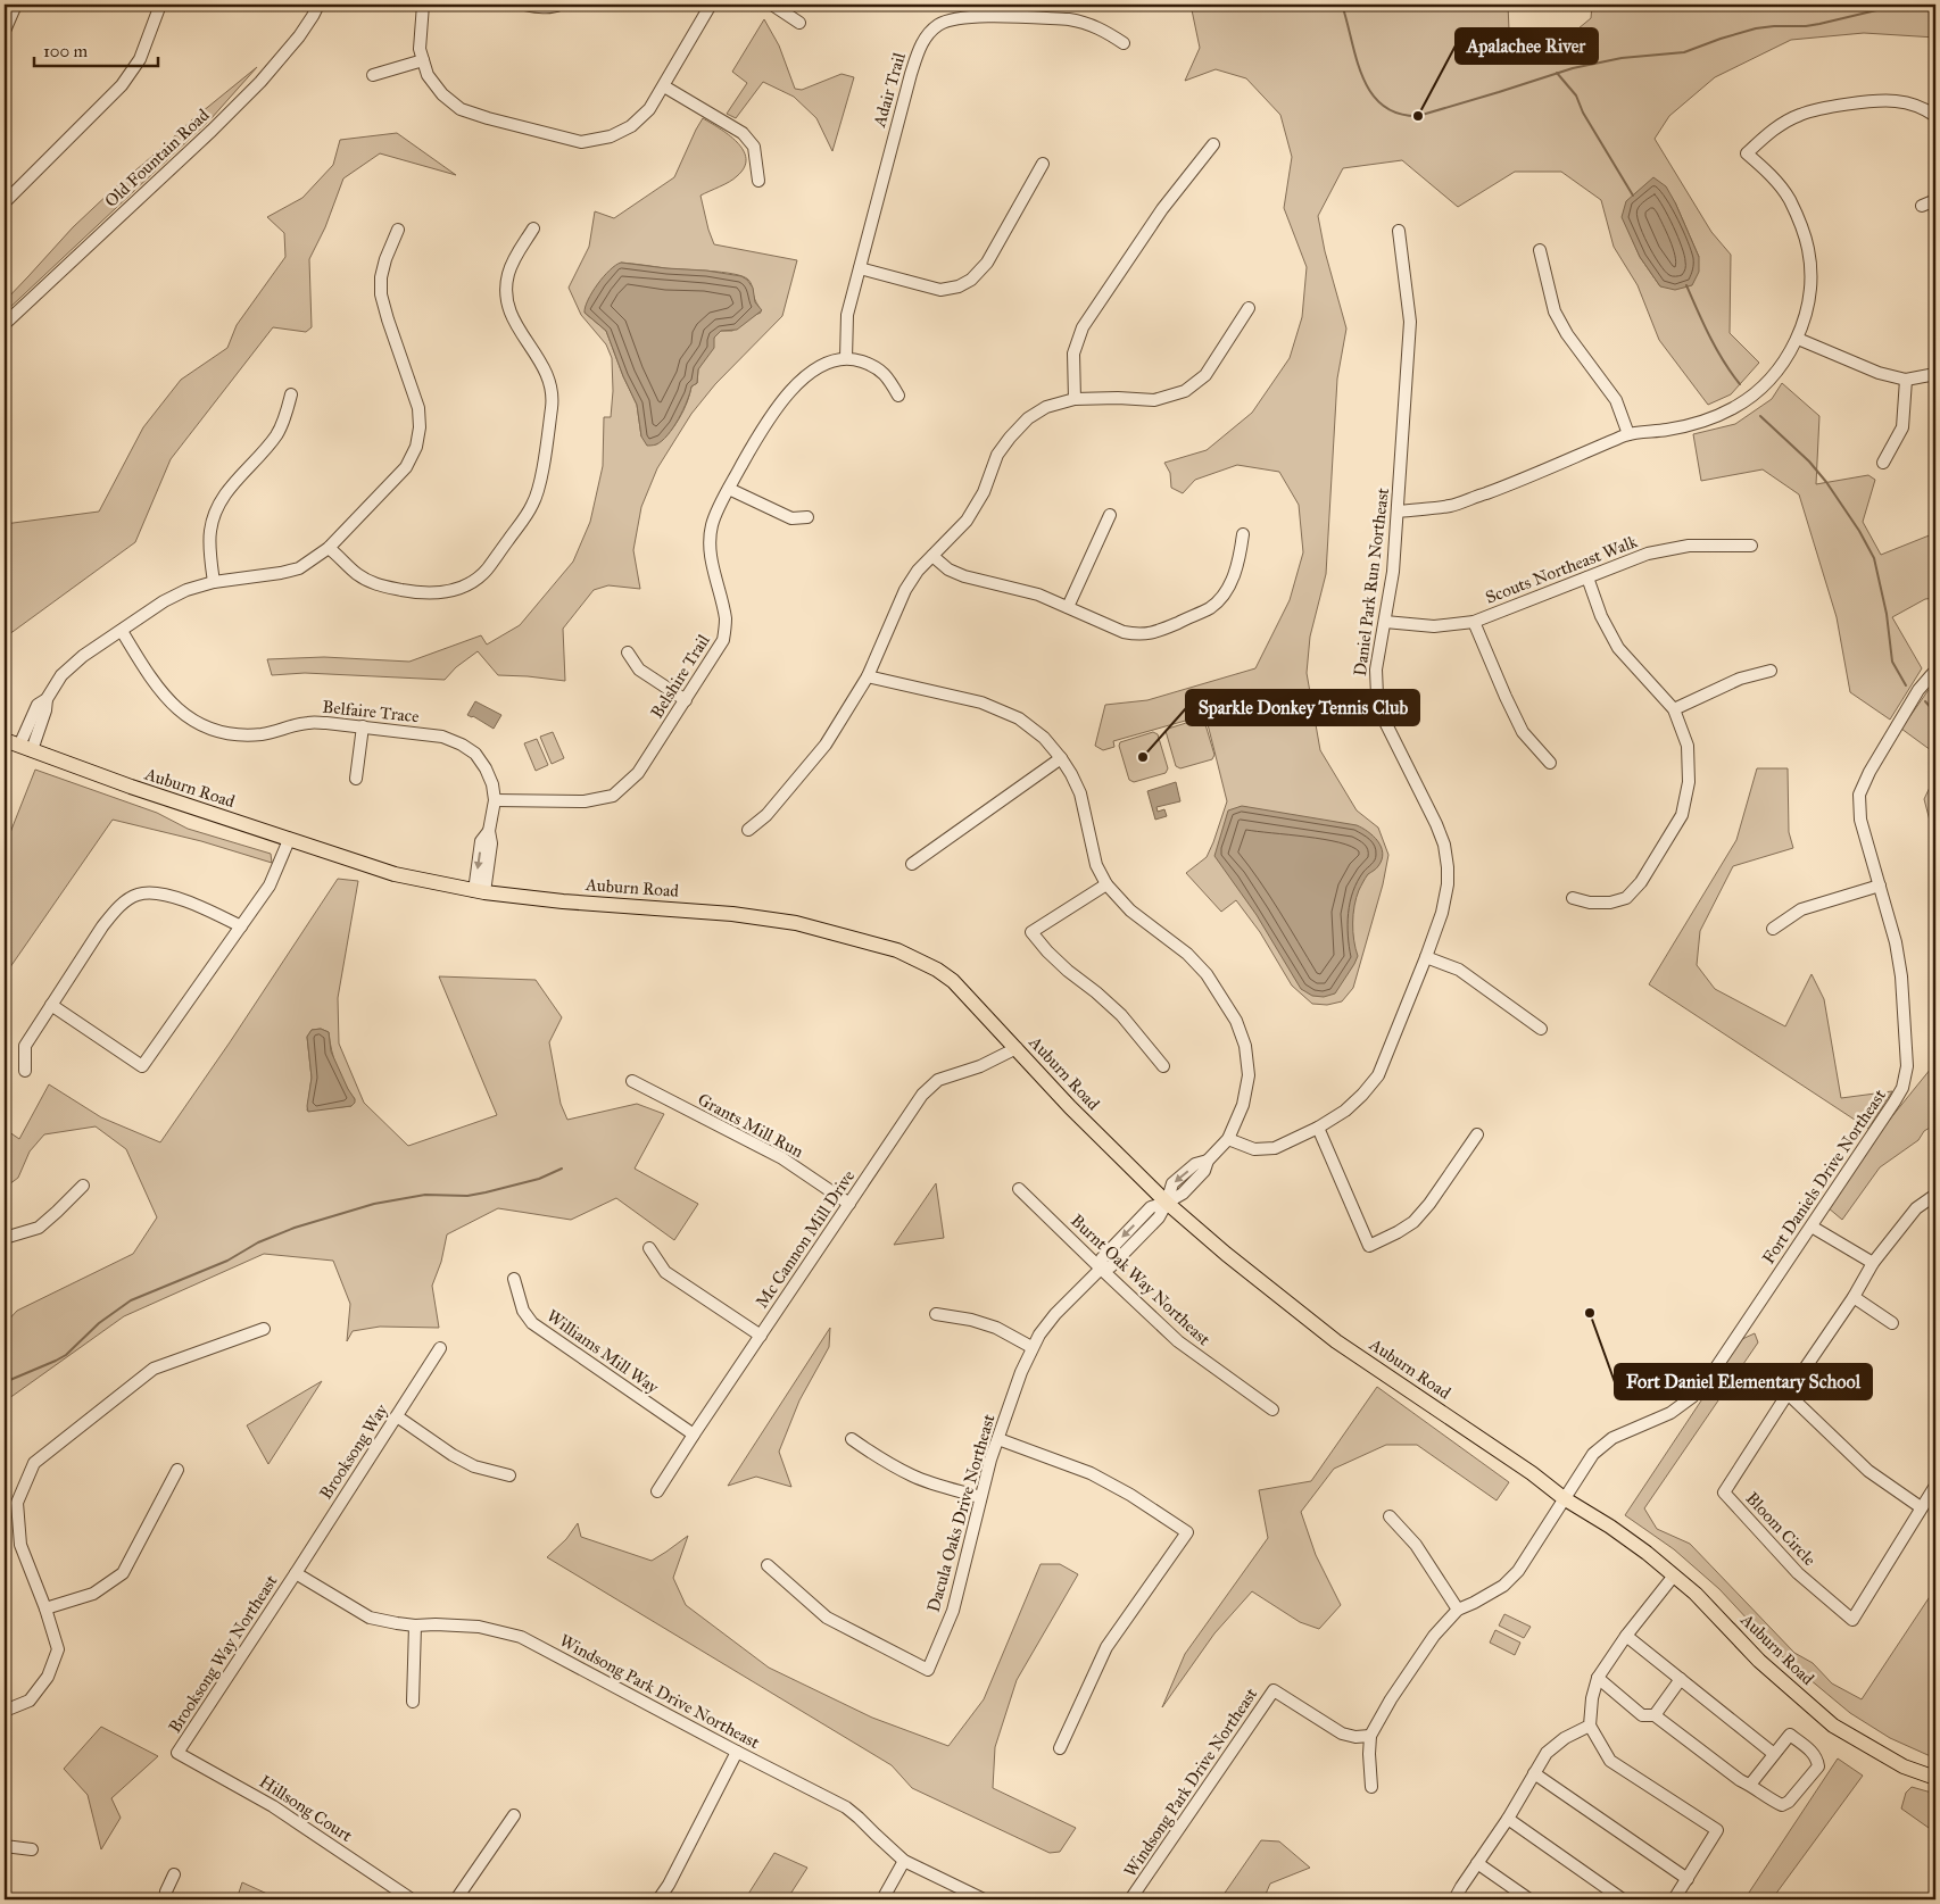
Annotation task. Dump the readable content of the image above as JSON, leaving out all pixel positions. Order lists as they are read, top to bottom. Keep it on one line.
{"streets":{"main road":["Auburn Road"],"street":["Adair Trail","Old Fountain Road","Scouts Northeast Walk","Daniel Park Run Northeast","Belshire Trail","Belfaire Trace","Grants Mill Run","Fort Daniels Drive Northeast","Mc Cannon Mill Drive","Burnt Oak Way Northeast","Williams Mill Way","Brooksong Way","Dacula Oaks Drive Northeast","Bloom Circle","Brooksong Way Northeast","Windsong Park Drive Northeast","Hillsong Court"]},"crossings":[["Adair Trail","Belshire Trail"],["Scouts Northeast Walk","Daniel Park Run Northeast"],["Daniel Park Run Northeast","Dacula Oaks Drive Northeast"],["Belshire Trail","Belfaire Trace"],["Belfaire Trace","Auburn Road"],["Auburn Road","Fort Daniels Drive Northeast"],["Auburn Road","Mc Cannon Mill Drive"],["Auburn Road","Dacula Oaks Drive Northeast"],["Grants Mill Run","Mc Cannon Mill Drive"],["Mc Cannon Mill Drive","Williams Mill Way"],["Burnt Oak Way Northeast","Dacula Oaks Drive Northeast"],["Brooksong Way","Brooksong Way Northeast"],["Brooksong Way","Windsong Park Drive Northeast"],["Brooksong Way Northeast","Windsong Park Drive Northeast"],["Brooksong Way Northeast","Hillsong Court"]],"places":["Apalachee River","Sparkle Donkey Tennis Club","Fort Daniel Elementary School"],"scale_bar":"100 m"}
